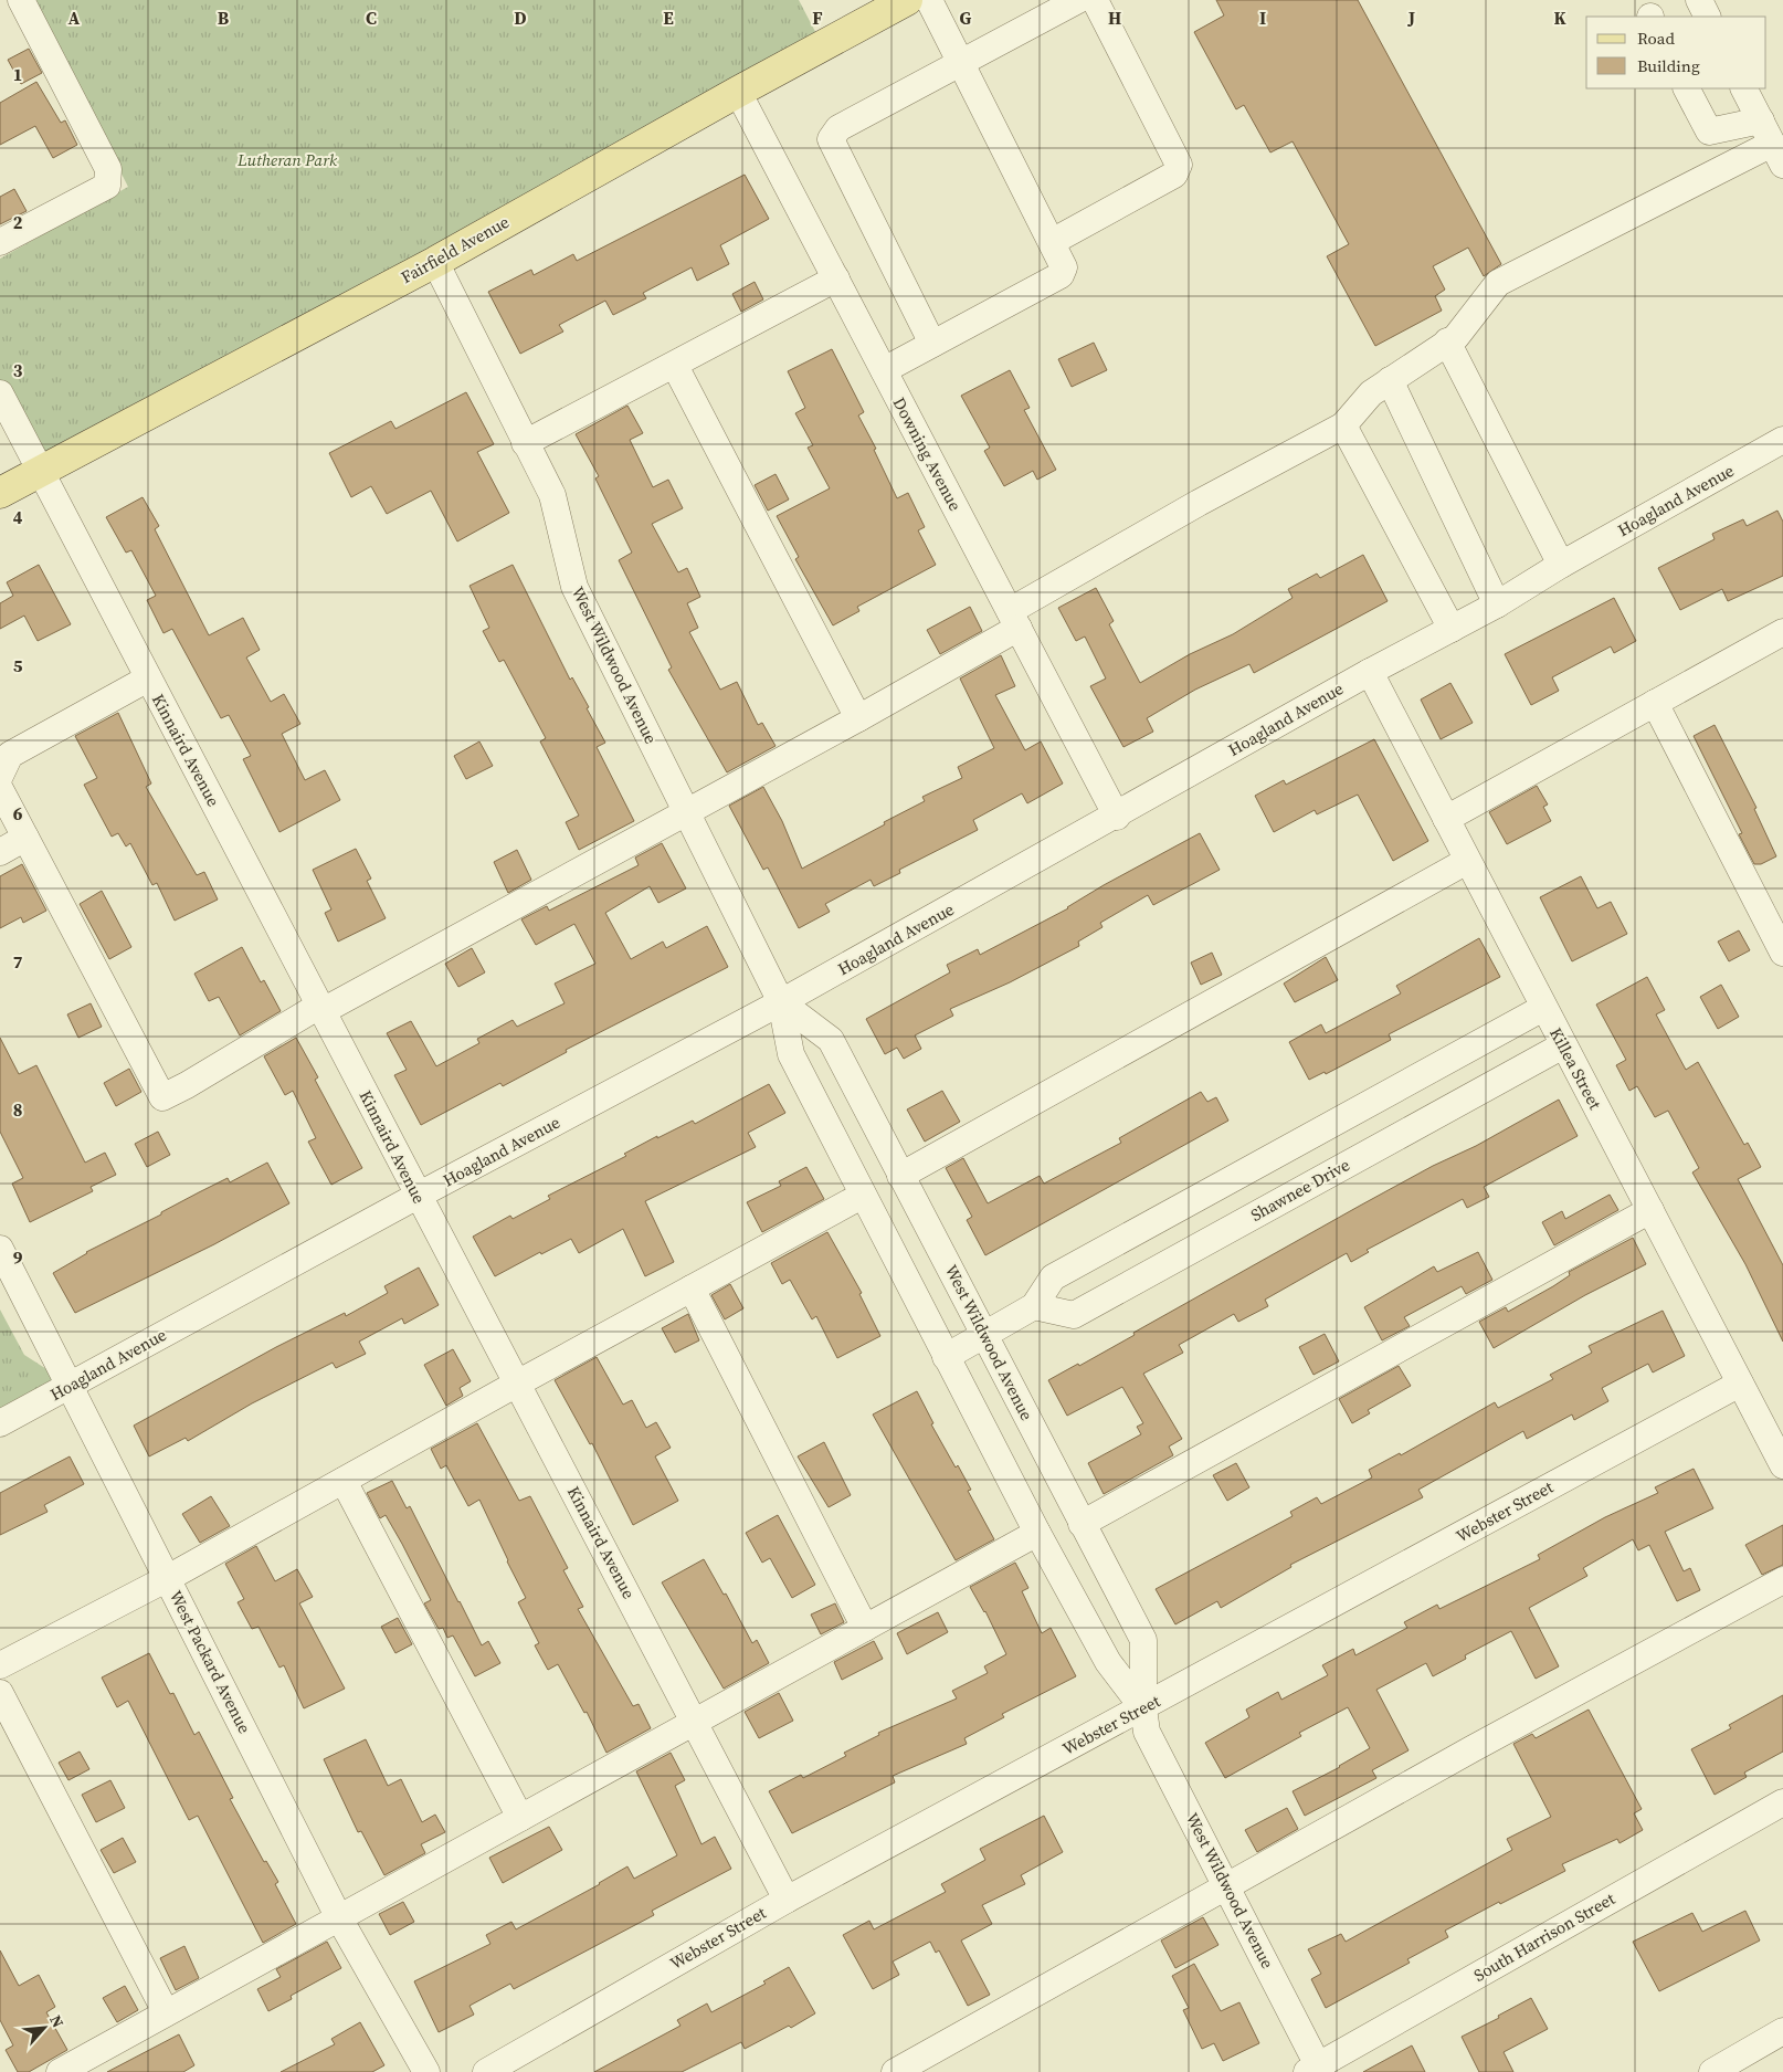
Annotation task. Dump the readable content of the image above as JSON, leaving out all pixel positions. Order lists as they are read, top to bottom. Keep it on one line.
{"streets":{"main road":["Fairfield Avenue"],"street":["Downing Avenue","Hoagland Avenue","West Wildwood Avenue","Kinnaird Avenue","Killea Street","Shawnee Drive","Webster Street","West Packard Avenue","South Harrison Street"]},"crossings":[["Fairfield Avenue","Downing Avenue"],["Fairfield Avenue","West Wildwood Avenue"],["Fairfield Avenue","Kinnaird Avenue"],["Downing Avenue","Hoagland Avenue"],["Hoagland Avenue","West Wildwood Avenue"],["Hoagland Avenue","Kinnaird Avenue"],["Hoagland Avenue","Killea Street"],["Hoagland Avenue","West Packard Avenue"],["West Wildwood Avenue","Webster Street"],["West Wildwood Avenue","South Harrison Street"],["Kinnaird Avenue","Webster Street"],["Killea Street","Shawnee Drive"],["Killea Street","Webster Street"]],"parks":["Lutheran Park"],"legend":["Road","Building"],"north":"top right","grid":{"columns":["A","B","C","D","E","F","G","H","I","J","K"],"rows":["1","2","3","4","5","6","7","8","9"]}}
